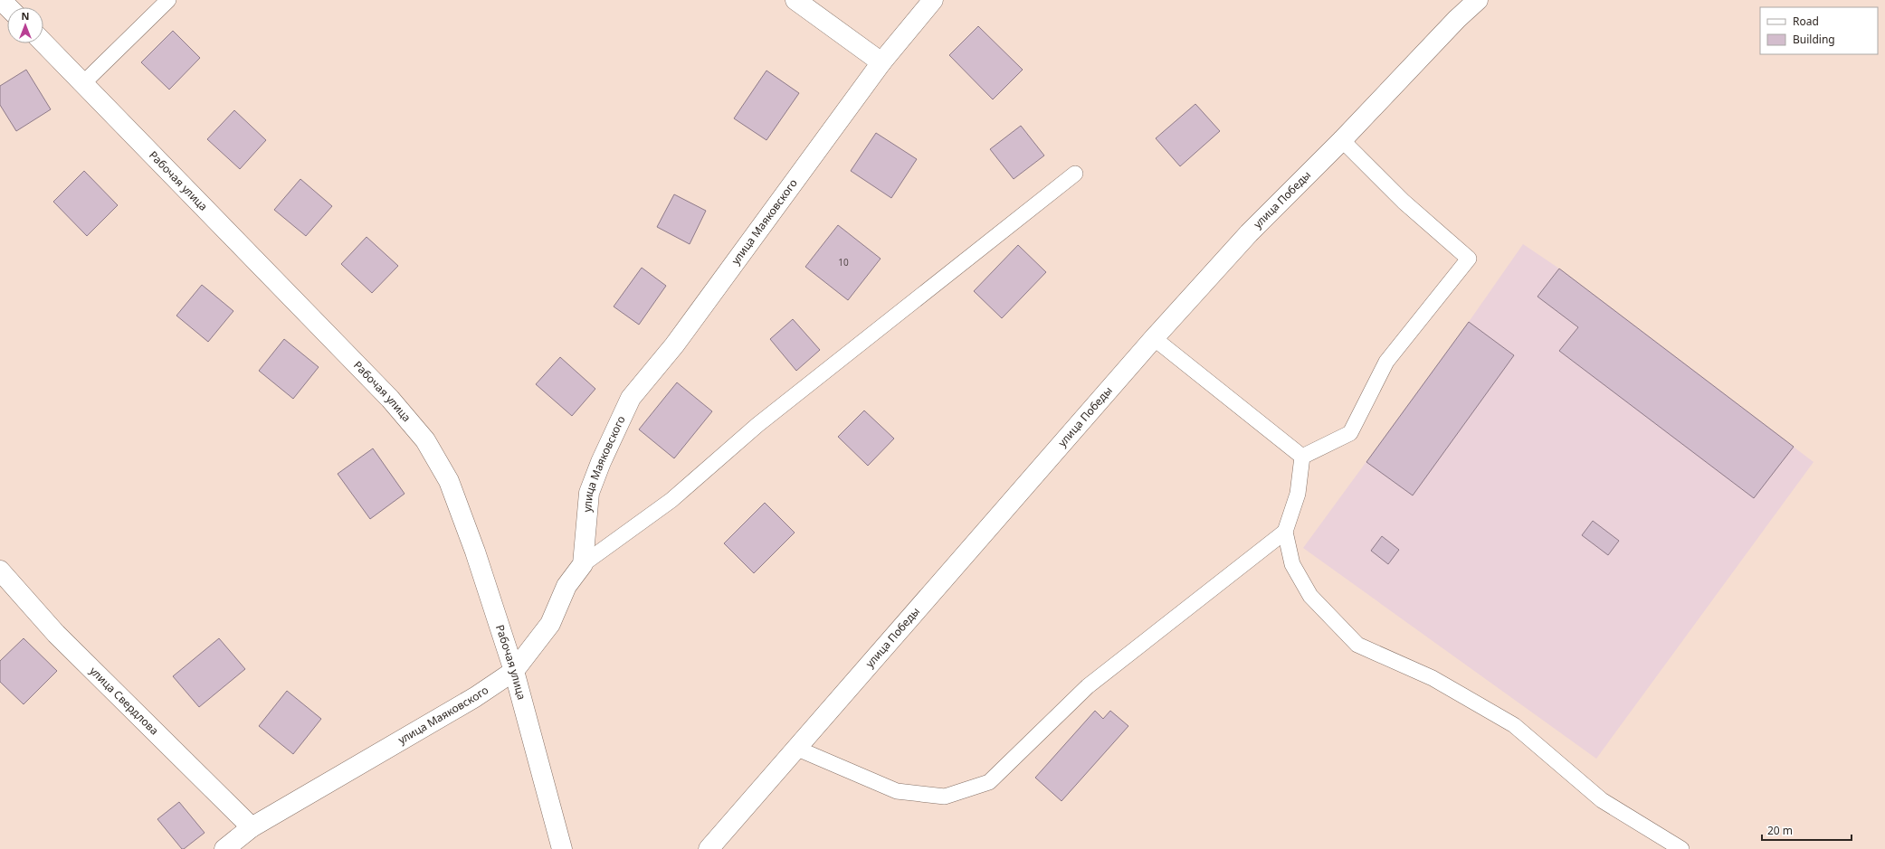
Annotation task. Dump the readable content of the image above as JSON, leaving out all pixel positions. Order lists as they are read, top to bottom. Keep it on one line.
{"streets":{"street":["Рабочая улица","улица Победы","улица Маяковского","улица Свердлова"]},"crossings":[["Рабочая улица","улица Маяковского"],["улица Маяковского","улица Свердлова"]],"house_numbers":["10"],"legend":["Road","Building"],"scale_bar":"20 m","north":"top"}
